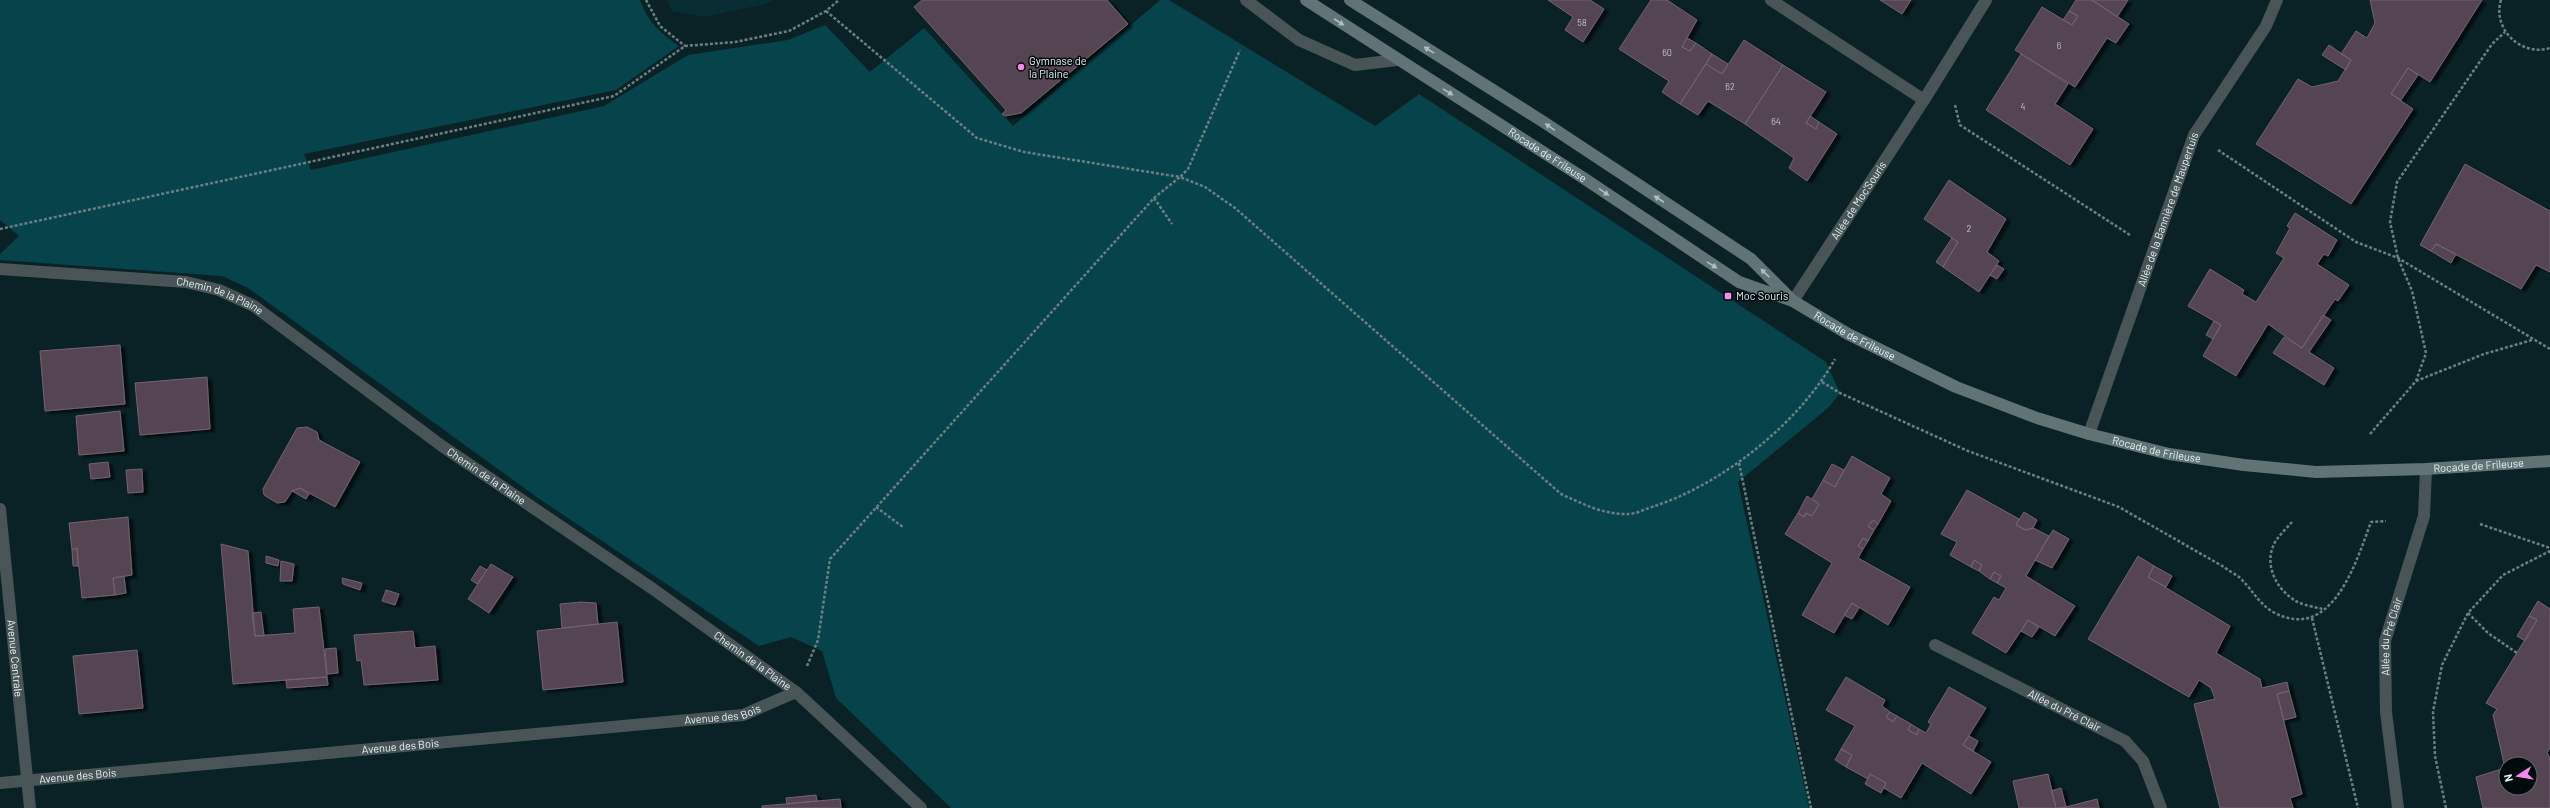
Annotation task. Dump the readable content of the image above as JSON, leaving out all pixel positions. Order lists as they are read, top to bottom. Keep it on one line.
{"streets":{"street":["Rocade de Frileuse","Allée de Moc'Souris","Allée de la Bannière de Maupertuis","Chemin de la Plaine","Allée du Pré Clair","Avenue Centrale","Avenue des Bois"]},"crossings":[["Rocade de Frileuse","Allée de Moc'Souris"],["Rocade de Frileuse","Allée de la Bannière de Maupertuis"],["Rocade de Frileuse","Allée du Pré Clair"],["Chemin de la Plaine","Avenue des Bois"],["Avenue Centrale","Avenue des Bois"]],"places":{"other":["Gymnase de la Plaine"],"transit":["Moc Souris"]},"house_numbers":["58","6","60","62","4","64","2"],"north":"left"}
